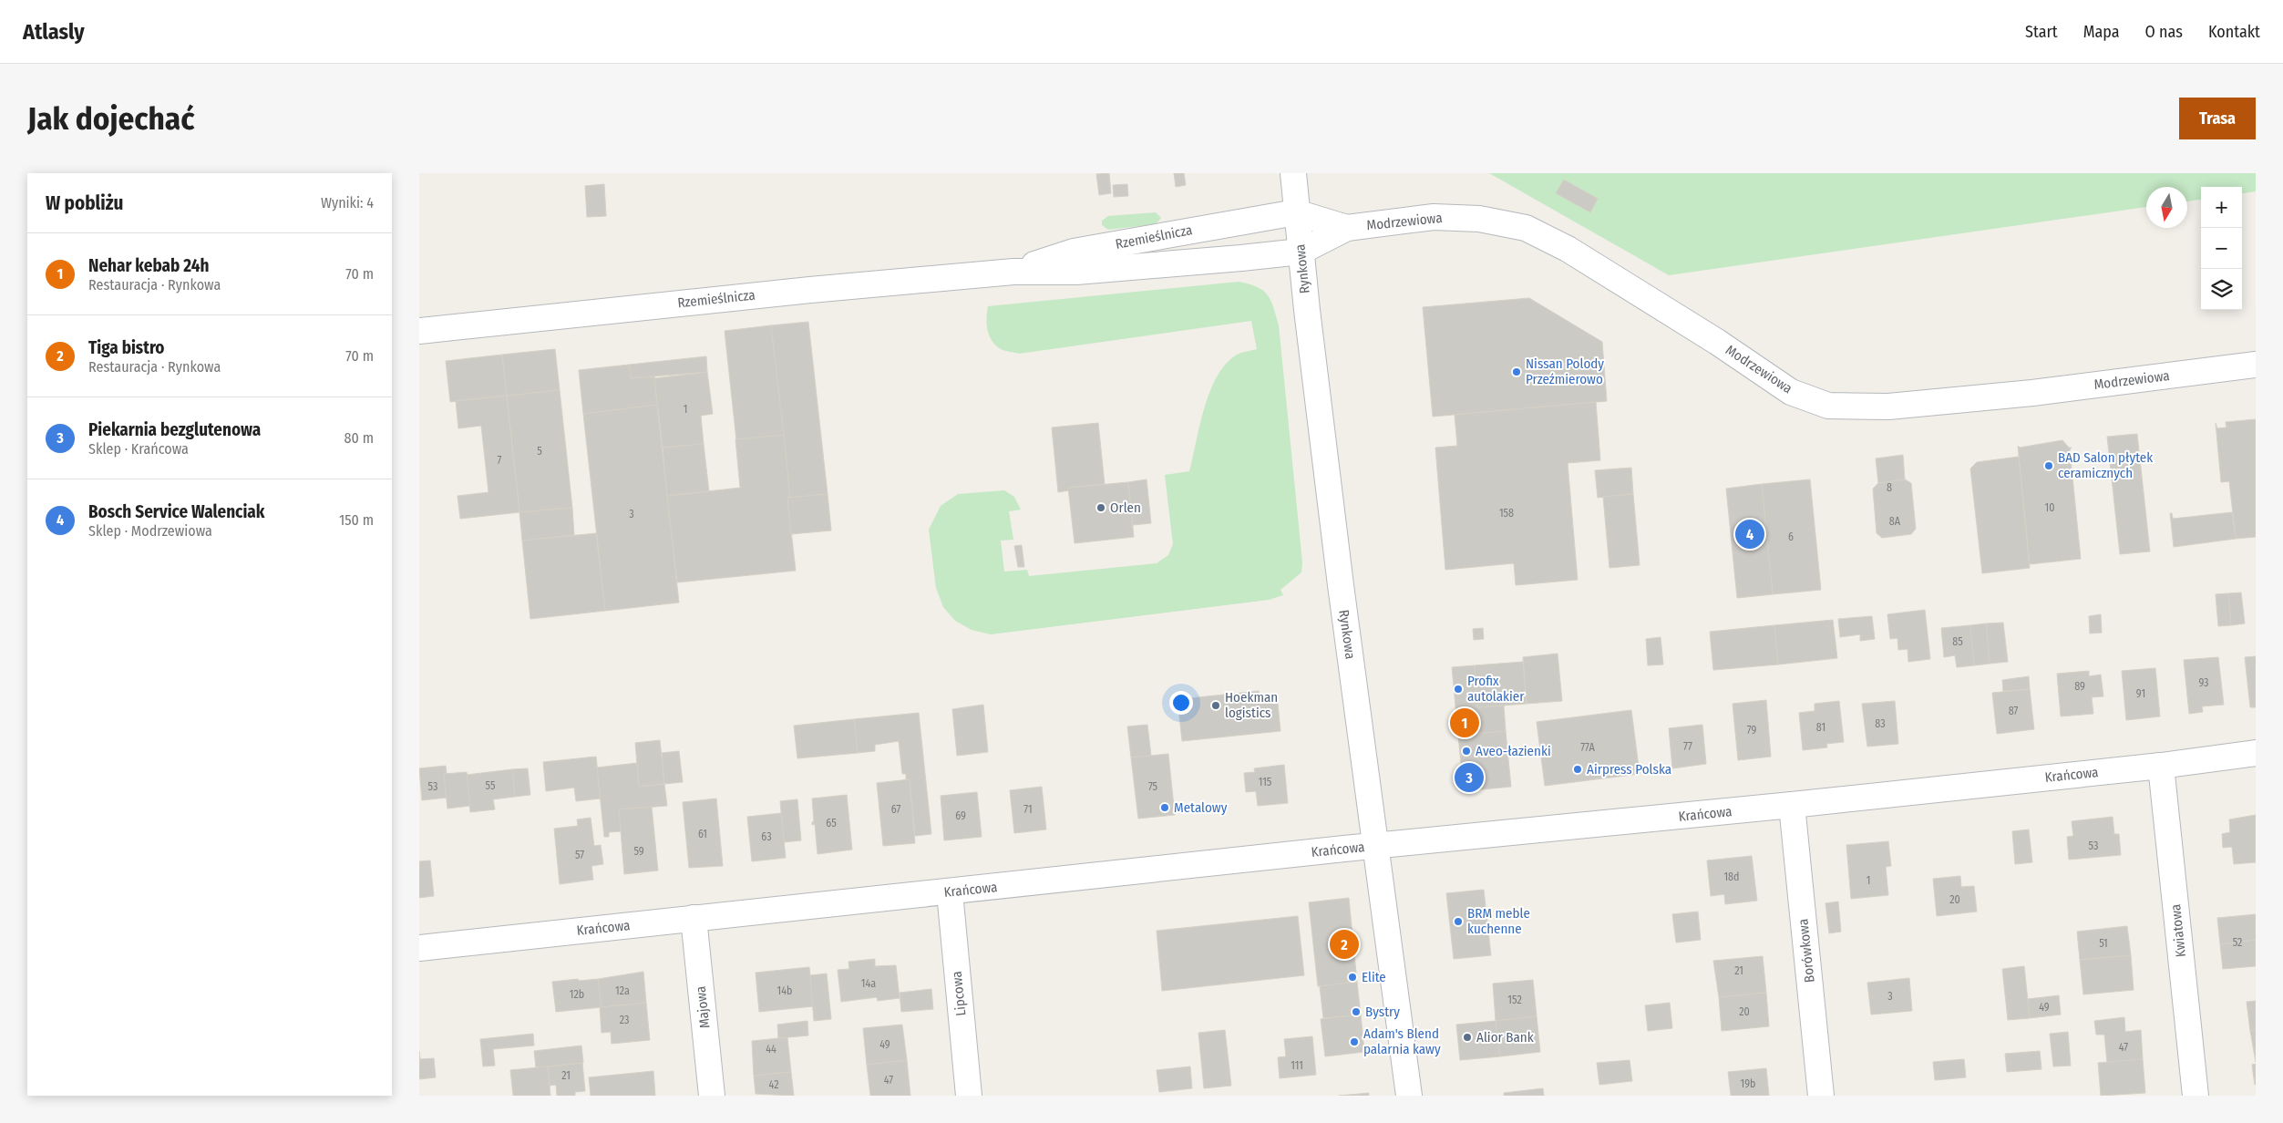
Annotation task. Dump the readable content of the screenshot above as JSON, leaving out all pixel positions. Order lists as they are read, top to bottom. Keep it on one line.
{"streets":{"street":["Modrzewiowa","Rzemieślnicza","Rynkowa","Krańcowa","Kwiatowa","Borówkowa","Lipcowa","Majowa"]},"crossings":[["Modrzewiowa","Rzemieślnicza"],["Modrzewiowa","Rynkowa"],["Rzemieślnicza","Rynkowa"],["Rynkowa","Krańcowa"],["Krańcowa","Kwiatowa"],["Krańcowa","Borówkowa"],["Krańcowa","Lipcowa"],["Krańcowa","Majowa"]],"places":["Nissan Polody Przeźmierowo","BAD Salon płytek ceramicznych","Orlen","Profix autolakier","Hoekman logistics","Aveo-łazienki","Airpress Polska","Metalowy","BRM meble kuchenne","Elite","Bystry","Alior Bank","Adam's Blend palarnia kawy"],"house_numbers":["1","5","7","8","10","158","3","8A","6","85","93","89","91","87","83","81","79","77","77A","115","55","53","75","67","71","69","65","61","63","53","59","57","18d","1","20","52","51","21","14a","12a","14b","12b","3","152","49","20","23","49","47","44","111","21","47","19b","42"],"north":"bottom","page":{"header":"Atlasly","nav":["Start","Mapa","O nas","Kontakt"],"buttons":"Trasa","title":"Jak dojechać","heading":["W pobliżu","Wyniki: 4"],"map_buttons":["+","−"],"list":[{"mark":"1","name":"Nehar kebab 24h","note":"Restauracja · Rynkowa","value":"70 m"},{"mark":"2","name":"Tiga bistro","note":"Restauracja · Rynkowa","value":"70 m"},{"mark":"3","name":"Piekarnia bezglutenowa","note":"Sklep · Krańcowa","value":"80 m"},{"mark":"4","name":"Bosch Service Walenciak","note":"Sklep · Modrzewiowa","value":"150 m"}],"pins":["4","1","3","2"]}}
